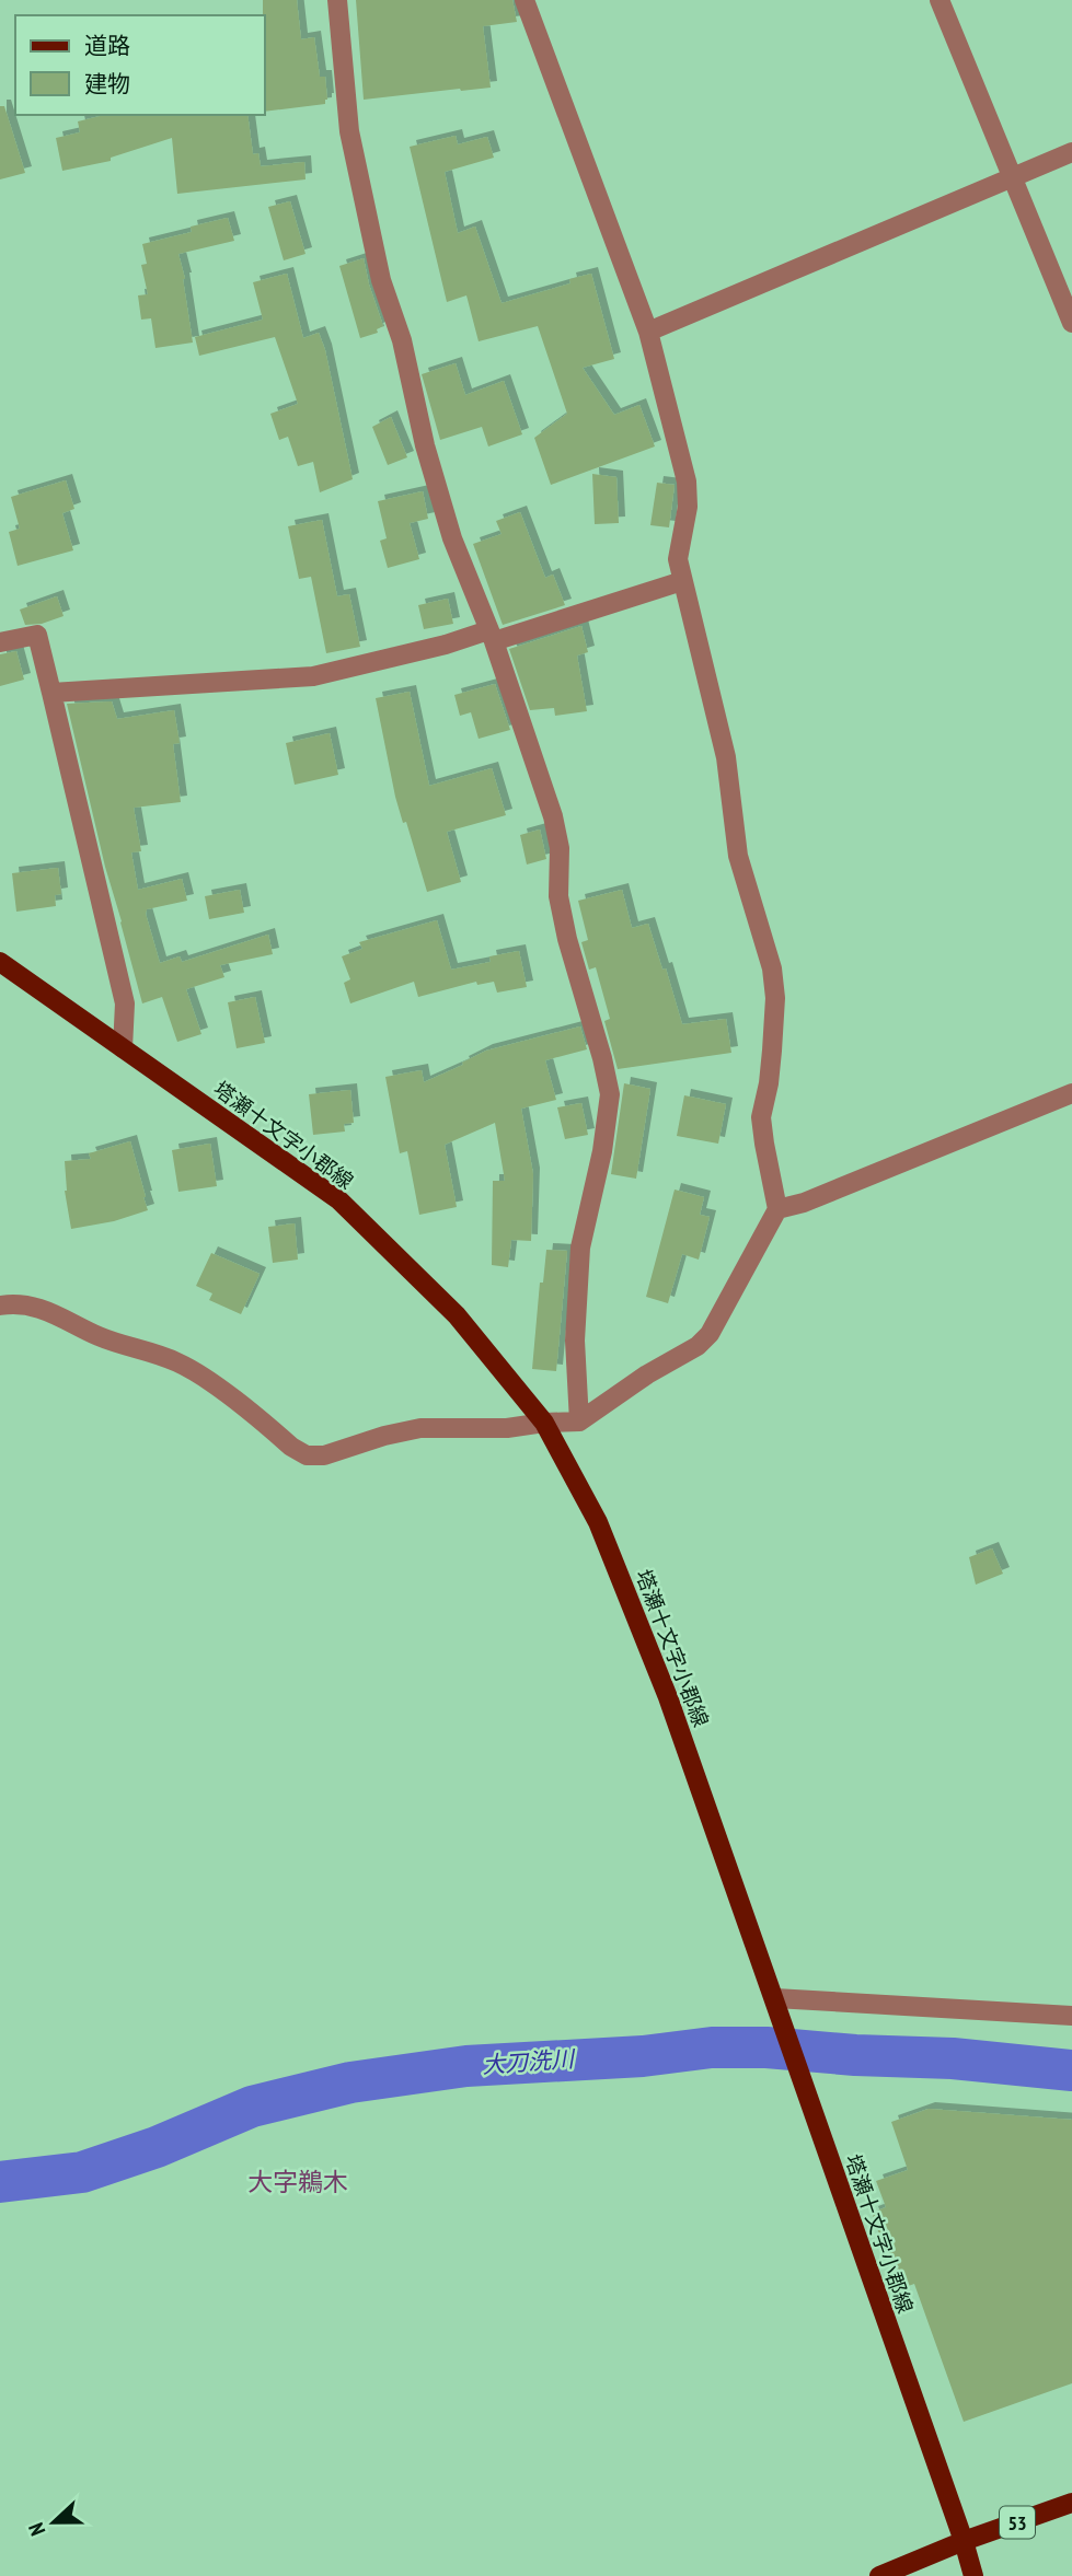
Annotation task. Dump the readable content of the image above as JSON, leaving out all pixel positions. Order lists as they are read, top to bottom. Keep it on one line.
{"streets":{"main road":["塔瀬十文字小郡線","53"]},"crossings":[["塔瀬十文字小郡線","53"]],"districts":["大字鵜木"],"water":["大刀洗川"],"legend":["道路","建物"],"north":"left"}
